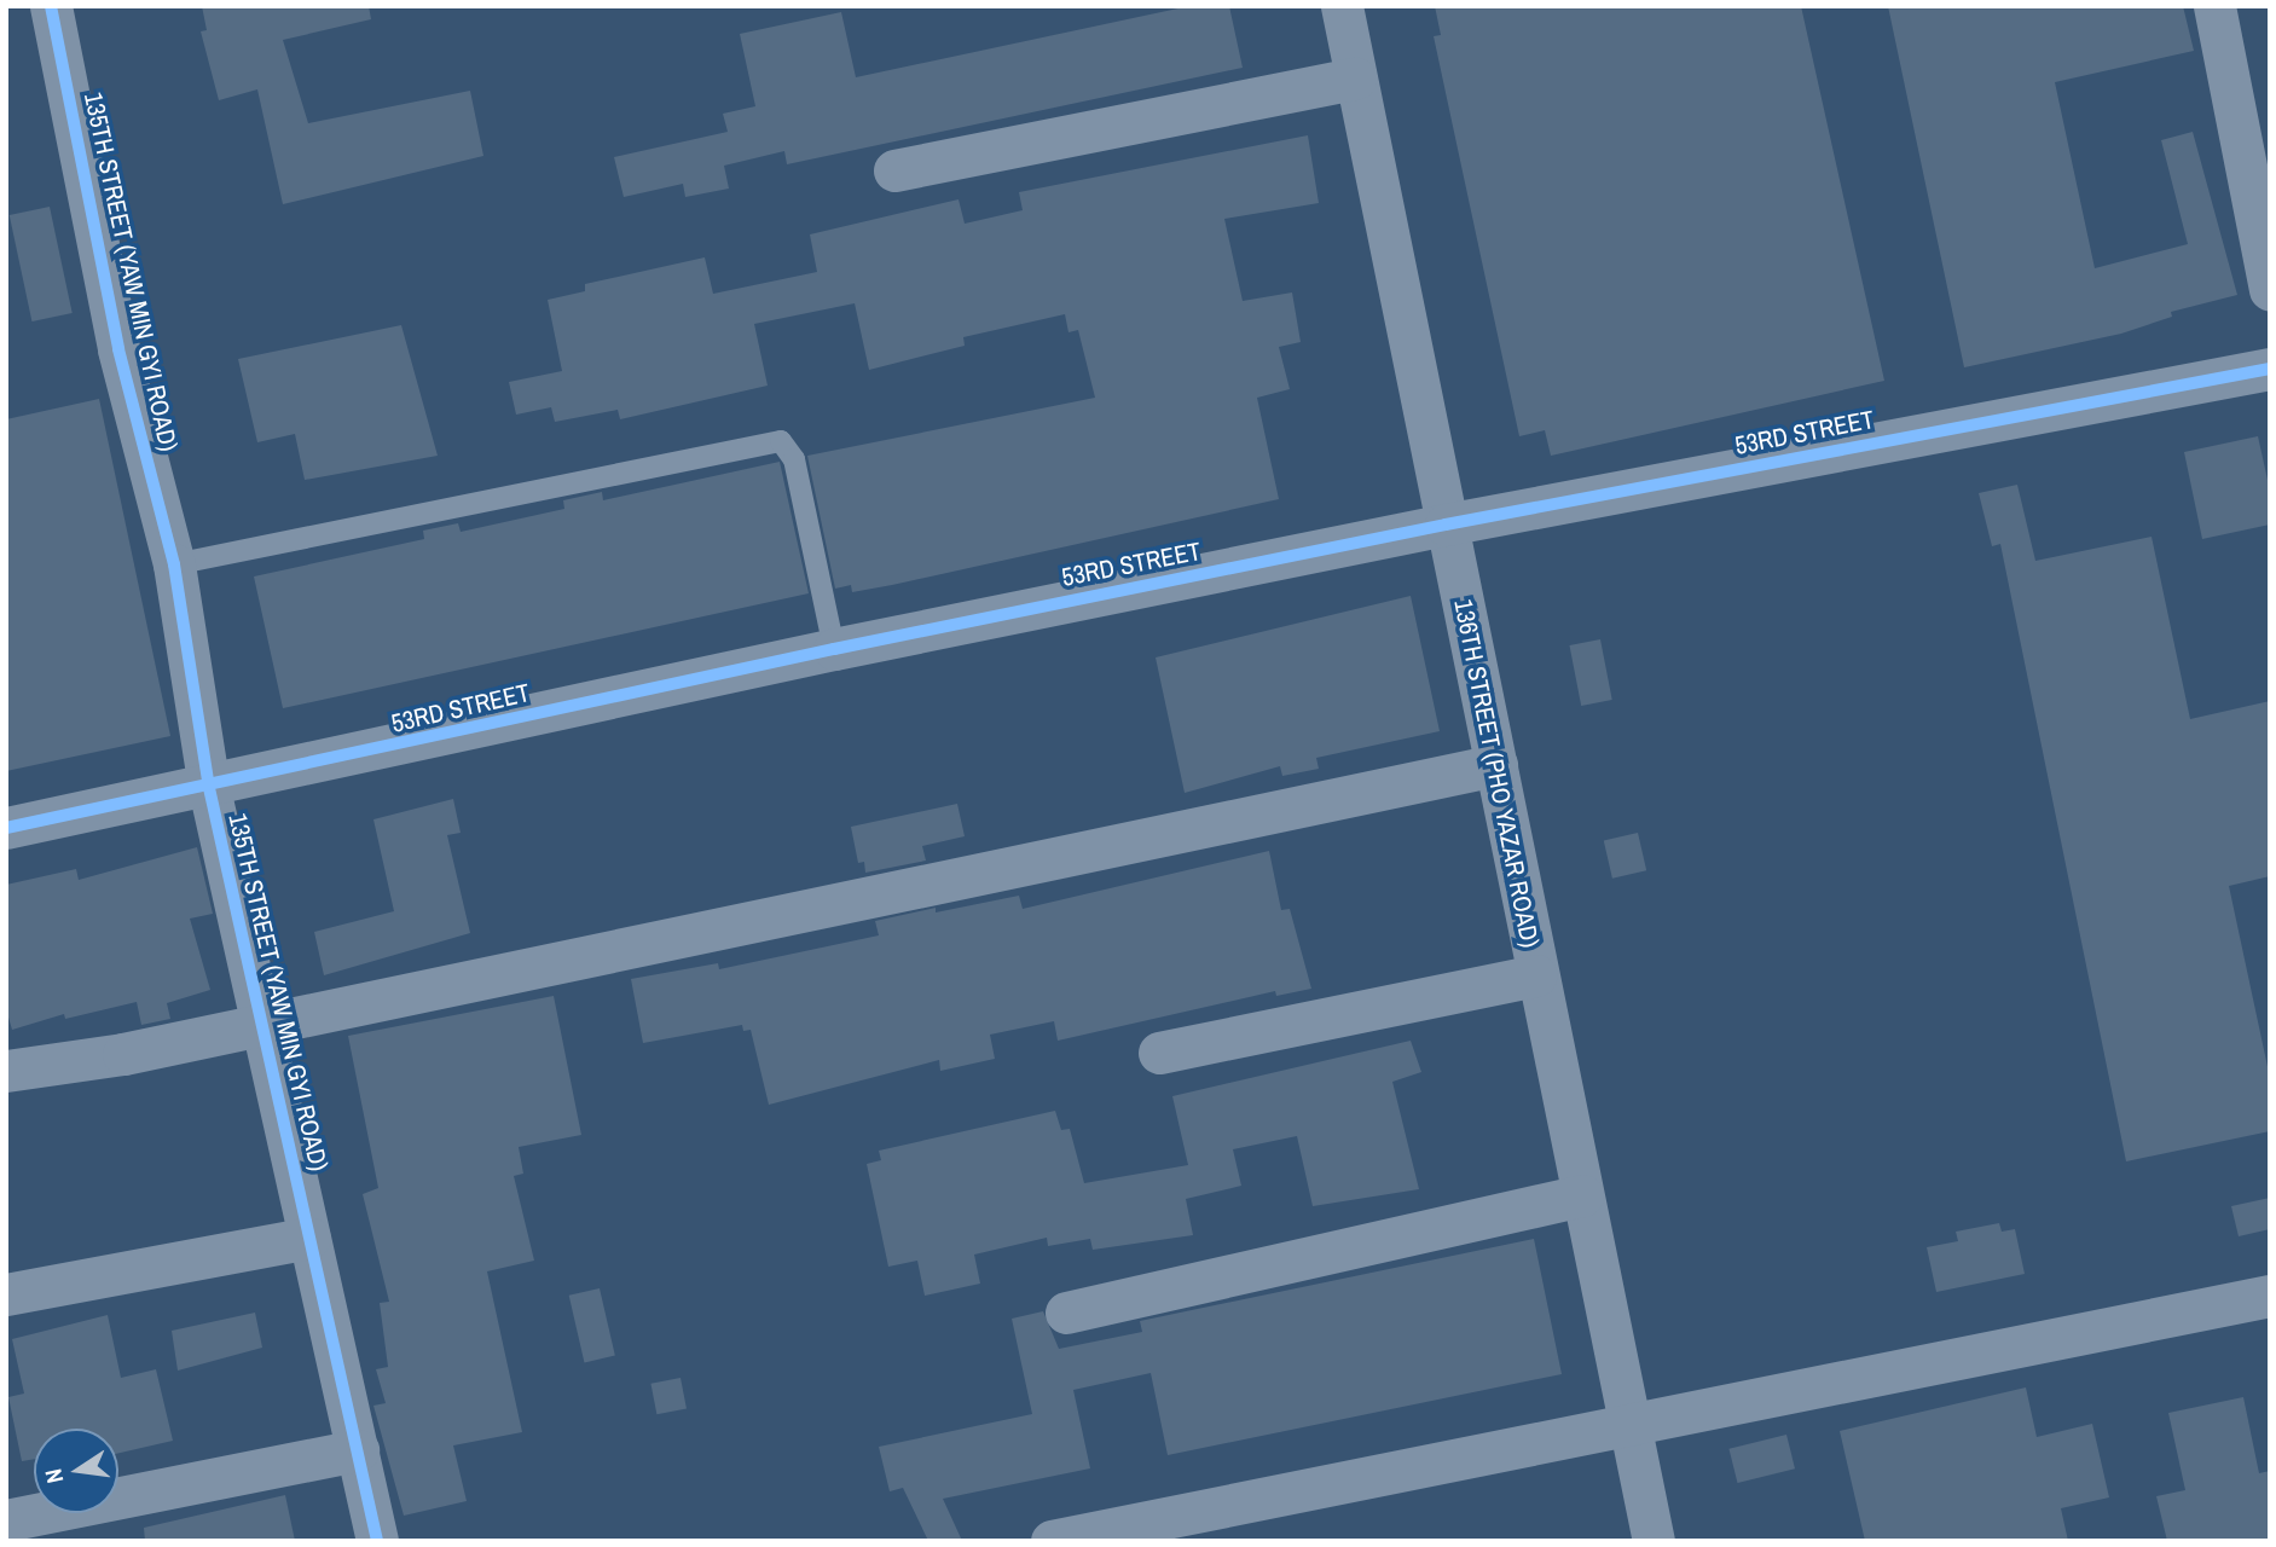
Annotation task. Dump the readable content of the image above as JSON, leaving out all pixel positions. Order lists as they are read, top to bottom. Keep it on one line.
{"streets":{"street":["135TH STREET (YAW MIN GYI ROAD)","53RD STREET","136TH STREET (PHO YAZAR ROAD)"]},"crossings":[["135TH STREET (YAW MIN GYI ROAD)","53RD STREET"],["53RD STREET","136TH STREET (PHO YAZAR ROAD)"]],"north":"left"}
